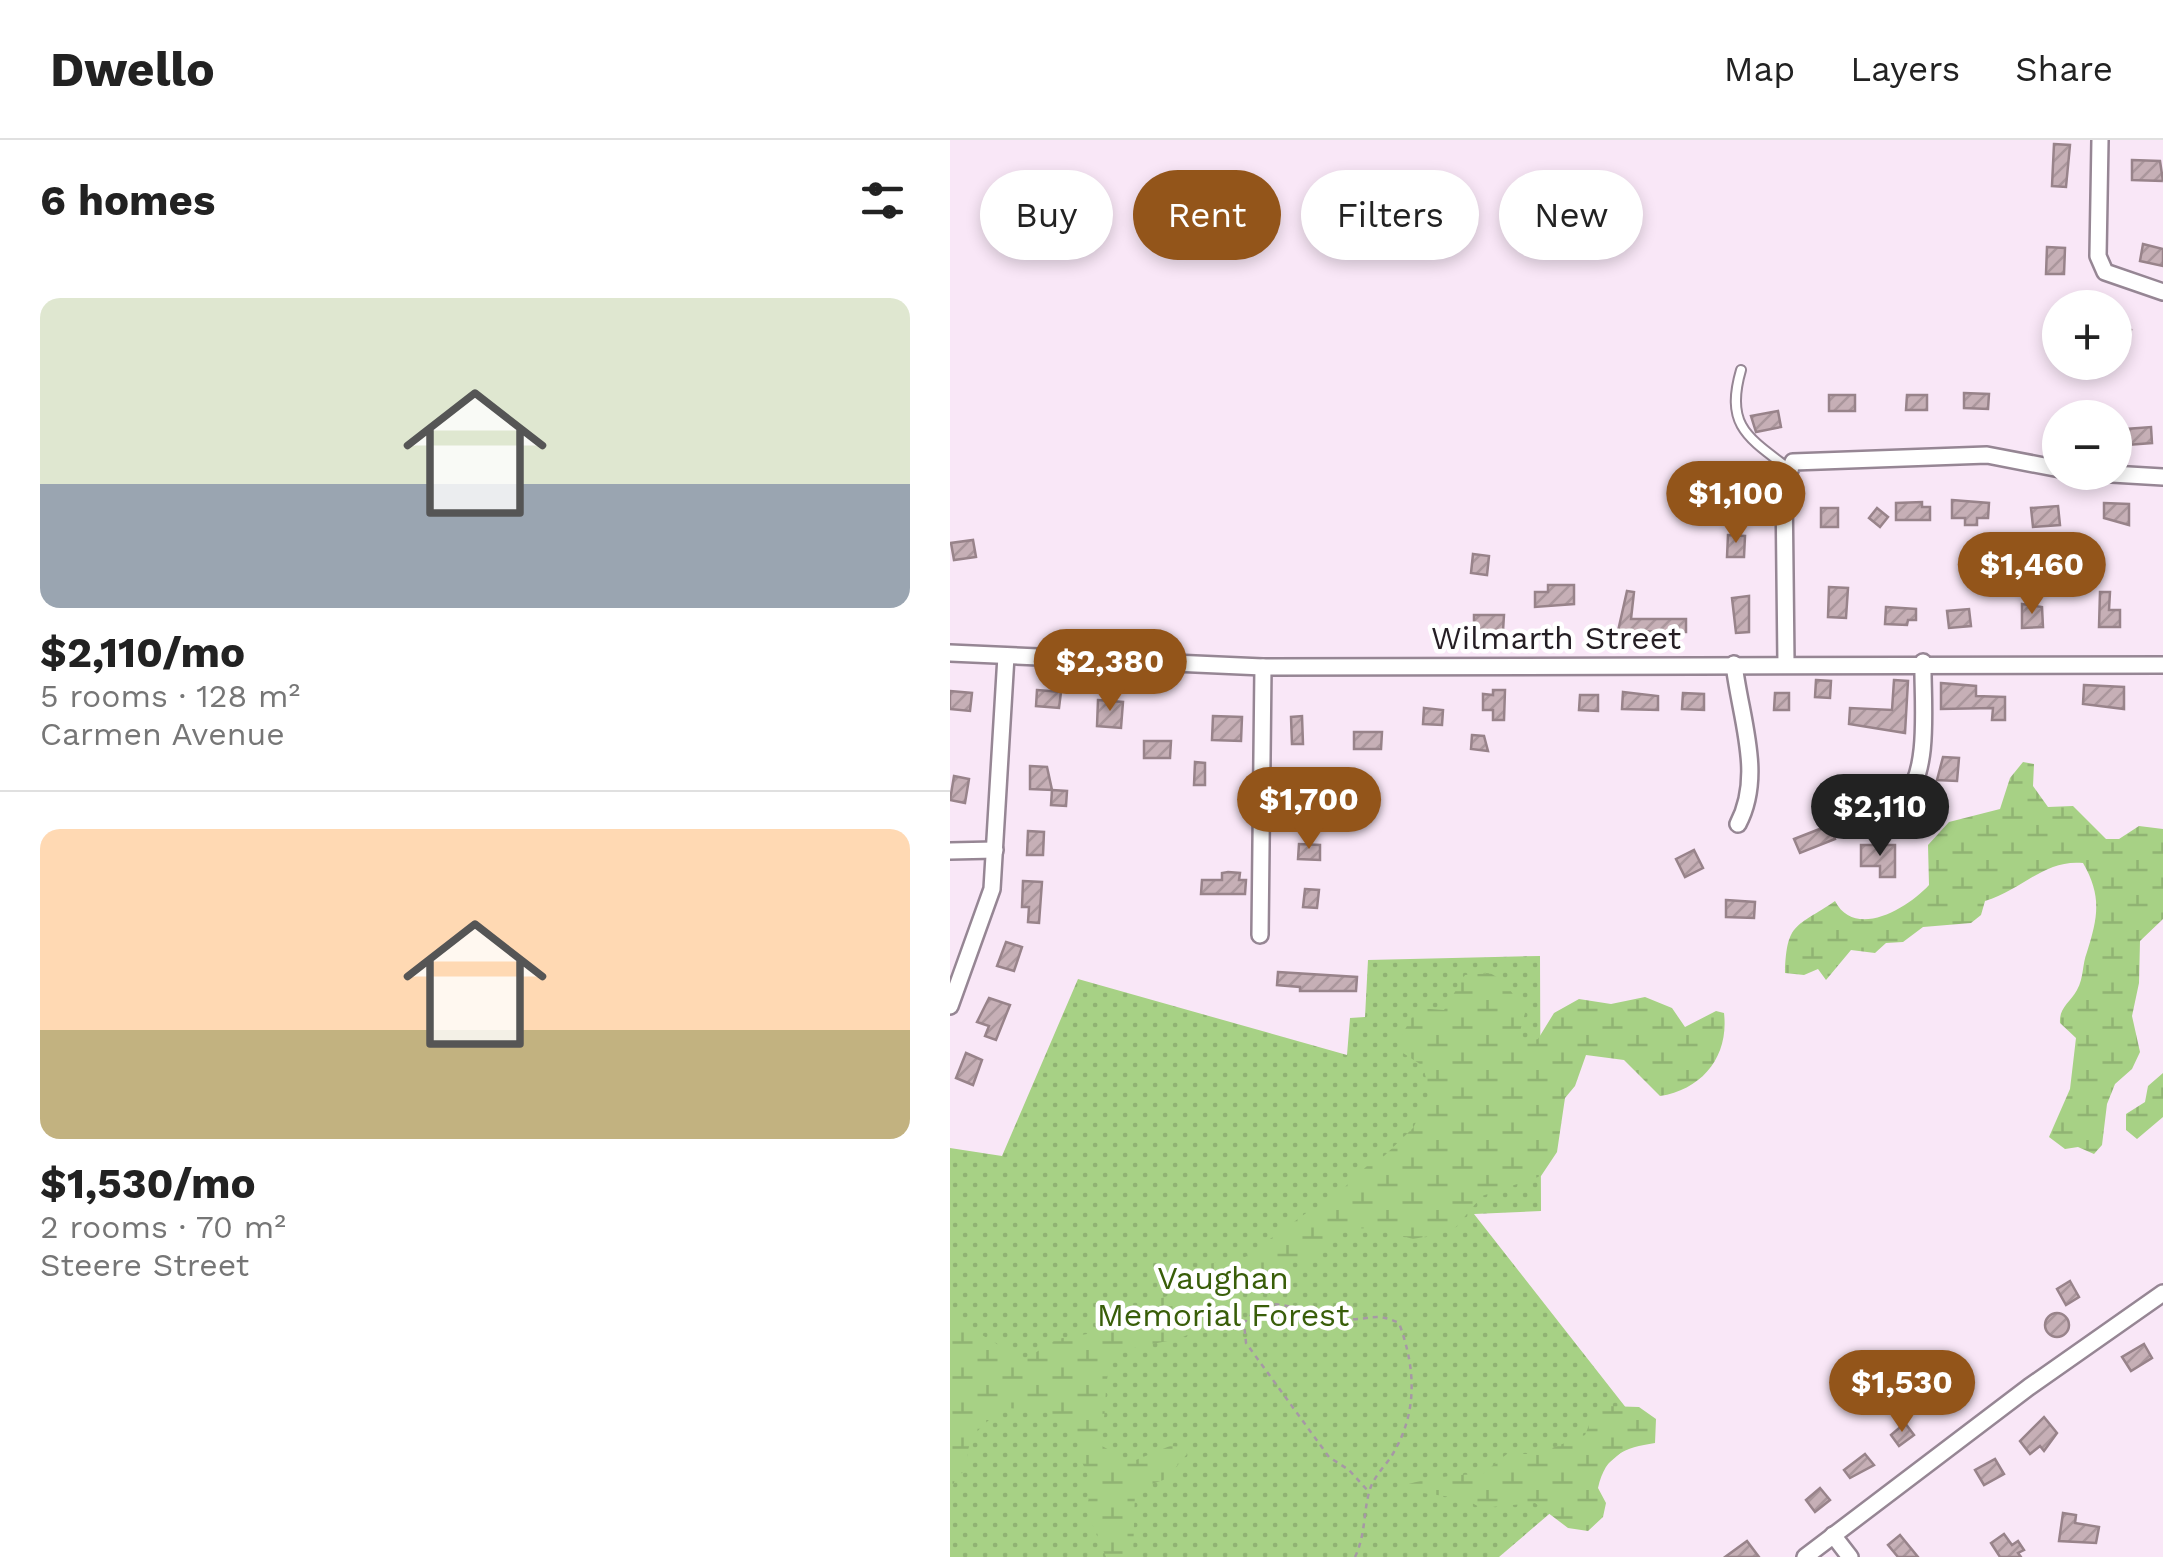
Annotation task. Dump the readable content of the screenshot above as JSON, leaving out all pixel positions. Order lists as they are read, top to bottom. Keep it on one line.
{"streets":{"street":["Wilmarth Street"]},"parks":["Vaughan Memorial Forest"],"page":{"header":"Dwello","nav":["Map","Layers","Share"],"heading":"6 homes","chip":["Buy","Rent","Filters","New"],"list":[{"name":"$2,110/mo","note":"5 rooms · 128 m² · Carmen Avenue"},{"name":"$1,530/mo","note":"2 rooms · 70 m² · Steere Street"}],"map_buttons":["+","−"],"price":["$1,100","$1,460","$2,380","$1,700","$2,110","$1,530"]}}
